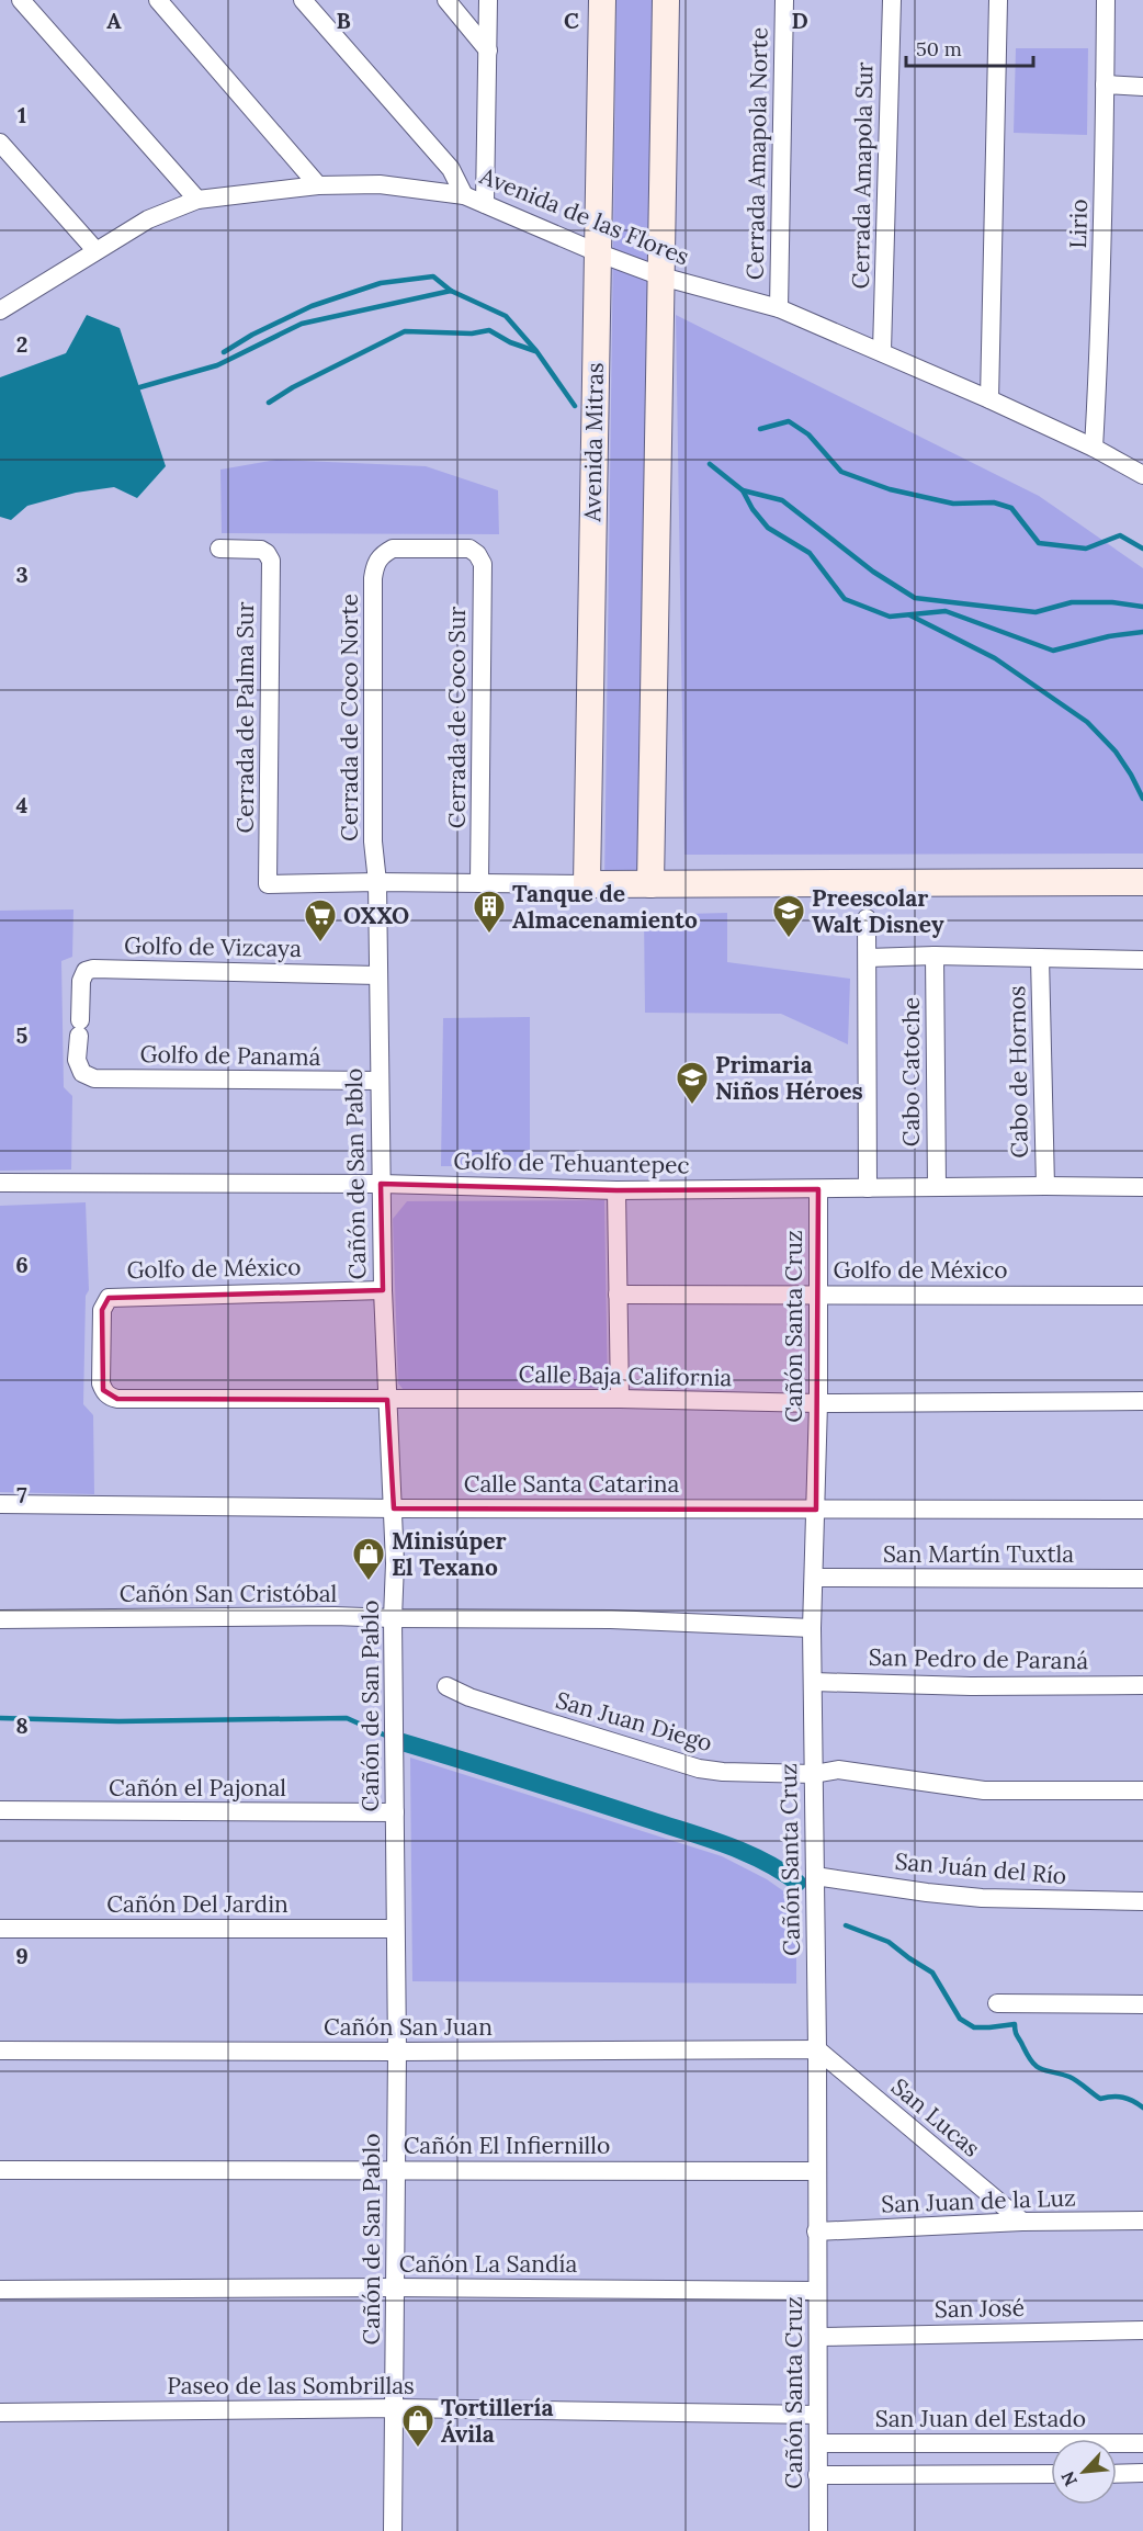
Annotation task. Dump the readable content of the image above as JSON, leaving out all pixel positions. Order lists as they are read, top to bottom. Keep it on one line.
{"streets":{"street":["Cerrada Amapola Norte","Cerrada Amapola Sur","Avenida de las Flores","Lirio","Avenida Mitras","Cerrada de Palma Sur","Cerrada de Coco Norte","Cerrada de Coco Sur","Golfo de Vizcaya","Golfo de Panamá","Cabo Catoche","Cabo de Hornos","Golfo de Tehuantepec","Cañón de San Pablo","Golfo de México","Cañón Santa Cruz","Calle Baja California","Calle Santa Catarina","San Martín Tuxtla","Cañón San Cristóbal","San Pedro de Paraná","San Juan Diego","Cañón el Pajonal","San Juán del Río","Cañón Del Jardin","Cañón San Juan","San Lucas","Cañón El Infiernillo","San Juan de la Luz","Cañón La Sandía","San José","Paseo de las Sombrillas","San Juan del Estado"]},"crossings":[["Cerrada Amapola Norte","Avenida de las Flores"],["Cerrada Amapola Sur","Avenida de las Flores"],["Avenida de las Flores","Lirio"],["Avenida de las Flores","Avenida Mitras"],["Cerrada de Palma Sur","Cerrada de Coco Norte"],["Cerrada de Palma Sur","Cañón de San Pablo"],["Cerrada de Coco Norte","Cerrada de Coco Sur"],["Cerrada de Coco Norte","Cañón de San Pablo"],["Golfo de Vizcaya","Golfo de Panamá"],["Golfo de Vizcaya","Cañón de San Pablo"],["Golfo de Panamá","Cañón de San Pablo"],["Cabo Catoche","Golfo de Tehuantepec"],["Cabo de Hornos","Golfo de Tehuantepec"],["Golfo de Tehuantepec","Cañón de San Pablo"],["Golfo de Tehuantepec","Cañón Santa Cruz"],["Cañón de San Pablo","Golfo de México"],["Cañón de San Pablo","Calle Baja California"],["Cañón de San Pablo","Calle Santa Catarina"],["Cañón de San Pablo","Cañón San Cristóbal"],["Cañón de San Pablo","Cañón el Pajonal"],["Cañón de San Pablo","Cañón Del Jardin"],["Cañón de San Pablo","Cañón San Juan"],["Cañón de San Pablo","Cañón El Infiernillo"],["Cañón de San Pablo","Cañón La Sandía"],["Cañón de San Pablo","Paseo de las Sombrillas"],["Golfo de México","Cañón Santa Cruz"],["Golfo de México","Calle Baja California"],["Cañón Santa Cruz","Calle Baja California"],["Cañón Santa Cruz","Calle Santa Catarina"],["Cañón Santa Cruz","San Martín Tuxtla"],["Cañón Santa Cruz","Cañón San Cristóbal"],["Cañón Santa Cruz","San Pedro de Paraná"],["Cañón Santa Cruz","San Juan Diego"],["Cañón Santa Cruz","San Juán del Río"],["Cañón Santa Cruz","Cañón San Juan"],["Cañón Santa Cruz","San Lucas"],["Cañón Santa Cruz","Cañón El Infiernillo"],["Cañón Santa Cruz","San Juan de la Luz"],["Cañón Santa Cruz","Cañón La Sandía"],["Cañón Santa Cruz","San José"],["Cañón Santa Cruz","Paseo de las Sombrillas"],["Cañón Santa Cruz","San Juan del Estado"],["Cañón San Juan","San Lucas"],["San Lucas","San Juan de la Luz"]],"places":{"building":["Tanque de Almacenamiento"],"school or university":["Preescolar Walt Disney","Primaria Niños Héroes"],"supermarket":["OXXO"],"shop":["Minisúper El Texano","Tortillería Ávila"]},"scale_bar":"50 m","north":"bottom left","grid":{"columns":["A","B","C","D"],"rows":["1","2","3","4","5","6","7","8","9"]}}
